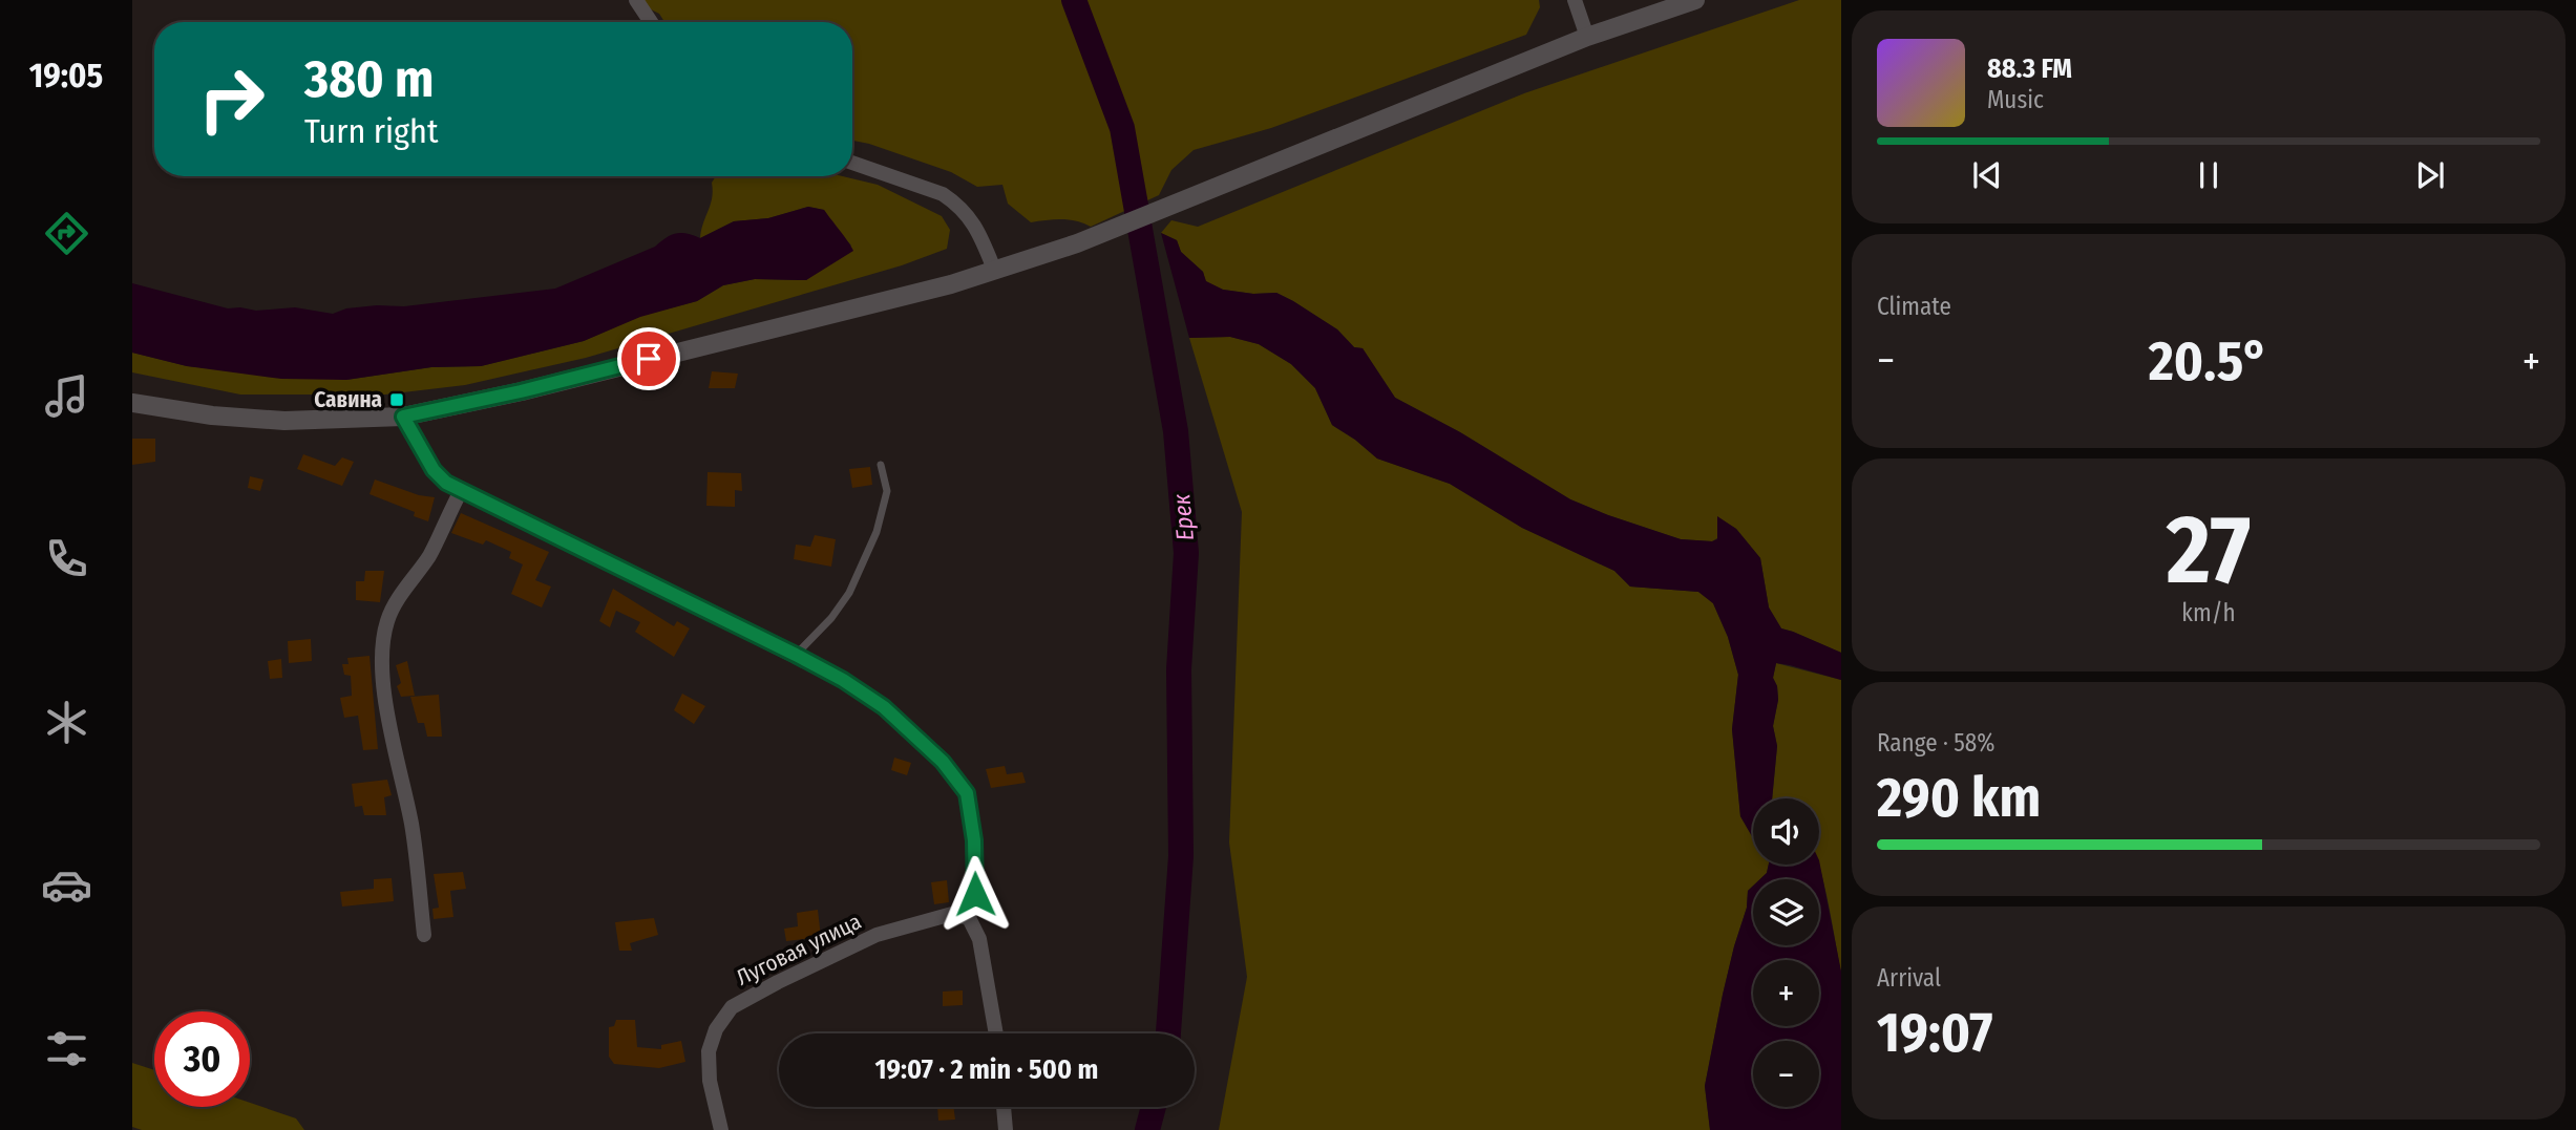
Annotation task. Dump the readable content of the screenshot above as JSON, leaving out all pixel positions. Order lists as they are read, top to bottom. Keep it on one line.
{"streets":{"street":["Луговая улица"]},"water":["Ерек"],"places":{"transit":["Савина"]},"page":{"tabs":"19:05","turn":["380 m","Turn right"],"song":["88.3 FM","Music"],"tile":["Climate",["27","km/h"],["Range · 58%","290 km"],["Arrival","19:07"]],"heat":["−","20.5°","+"],"map_buttons":["+","−"],"limit":"30","trip":"19:07 · 2 min · 500 m"}}
